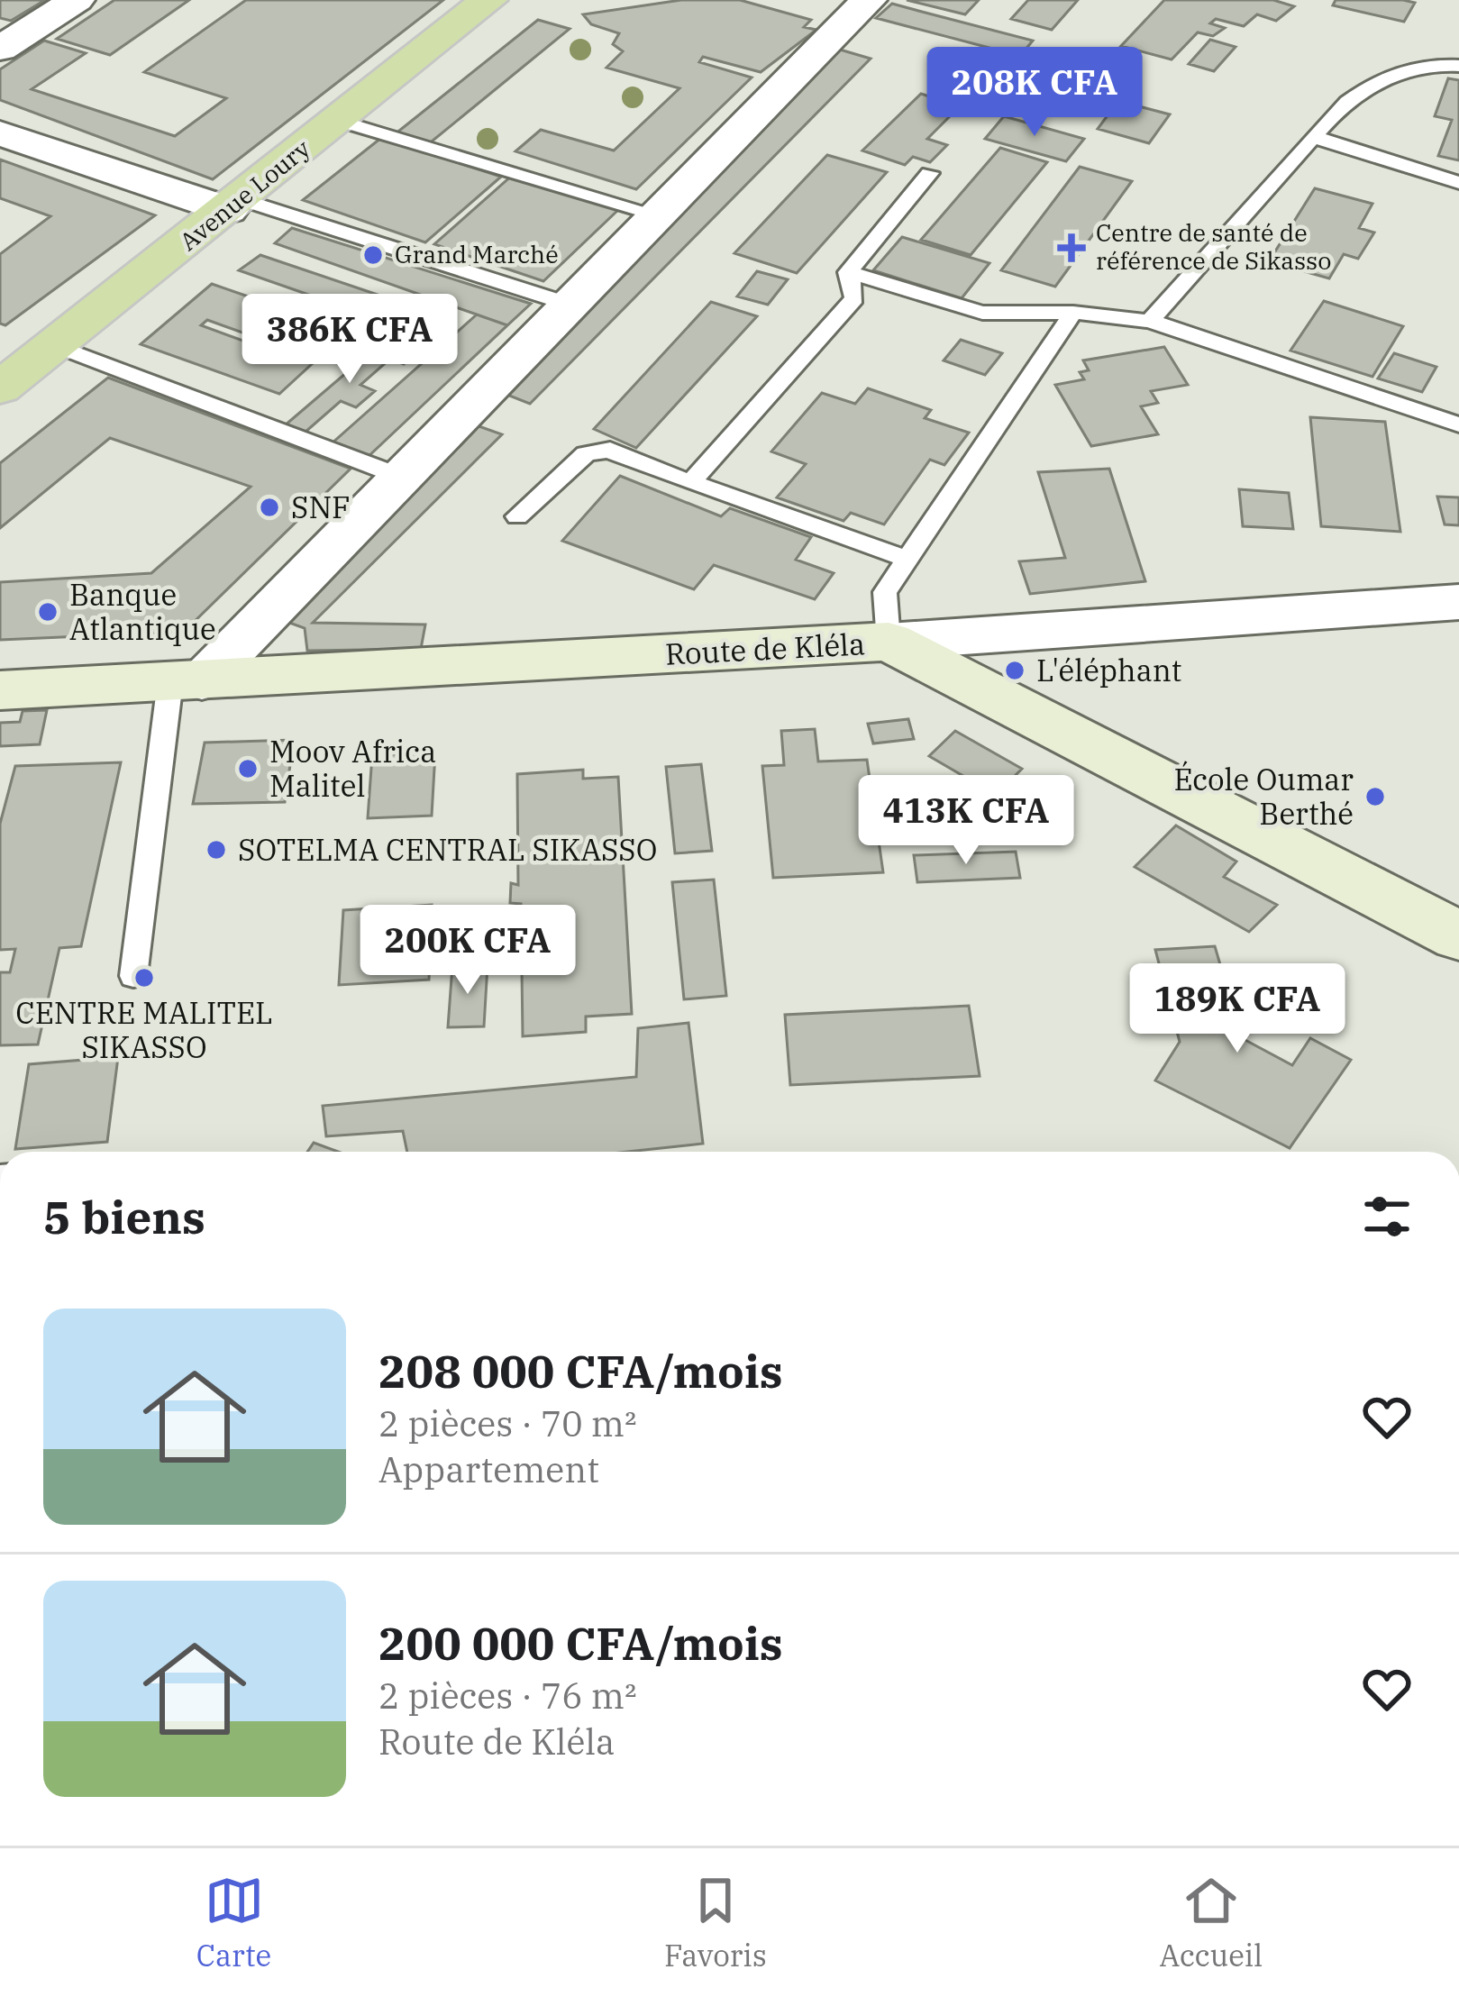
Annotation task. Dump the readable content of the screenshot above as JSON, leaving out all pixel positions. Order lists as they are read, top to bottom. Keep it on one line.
{"streets":{"main road":["Avenue Loury","Route de Kléla"]},"places":{"health":["Centre de santé de référence de Sikasso"],"other":["Grand Marché","SNF","Banque Atlantique","L'éléphant","Moov Africa Malitel","École Oumar Berthé","SOTELMA CENTRAL SIKASSO","CENTRE MALITEL SIKASSO"]},"page":{"price":["208K CFA","386K CFA","413K CFA","200K CFA","189K CFA"],"heading":"5 biens","list":[{"name":"208 000 CFA/mois","note":"2 pièces · 70 m² · Appartement"},{"name":"200 000 CFA/mois","note":"2 pièces · 76 m² · Route de Kléla"}],"tabs":["Carte","Favoris","Accueil"]}}
